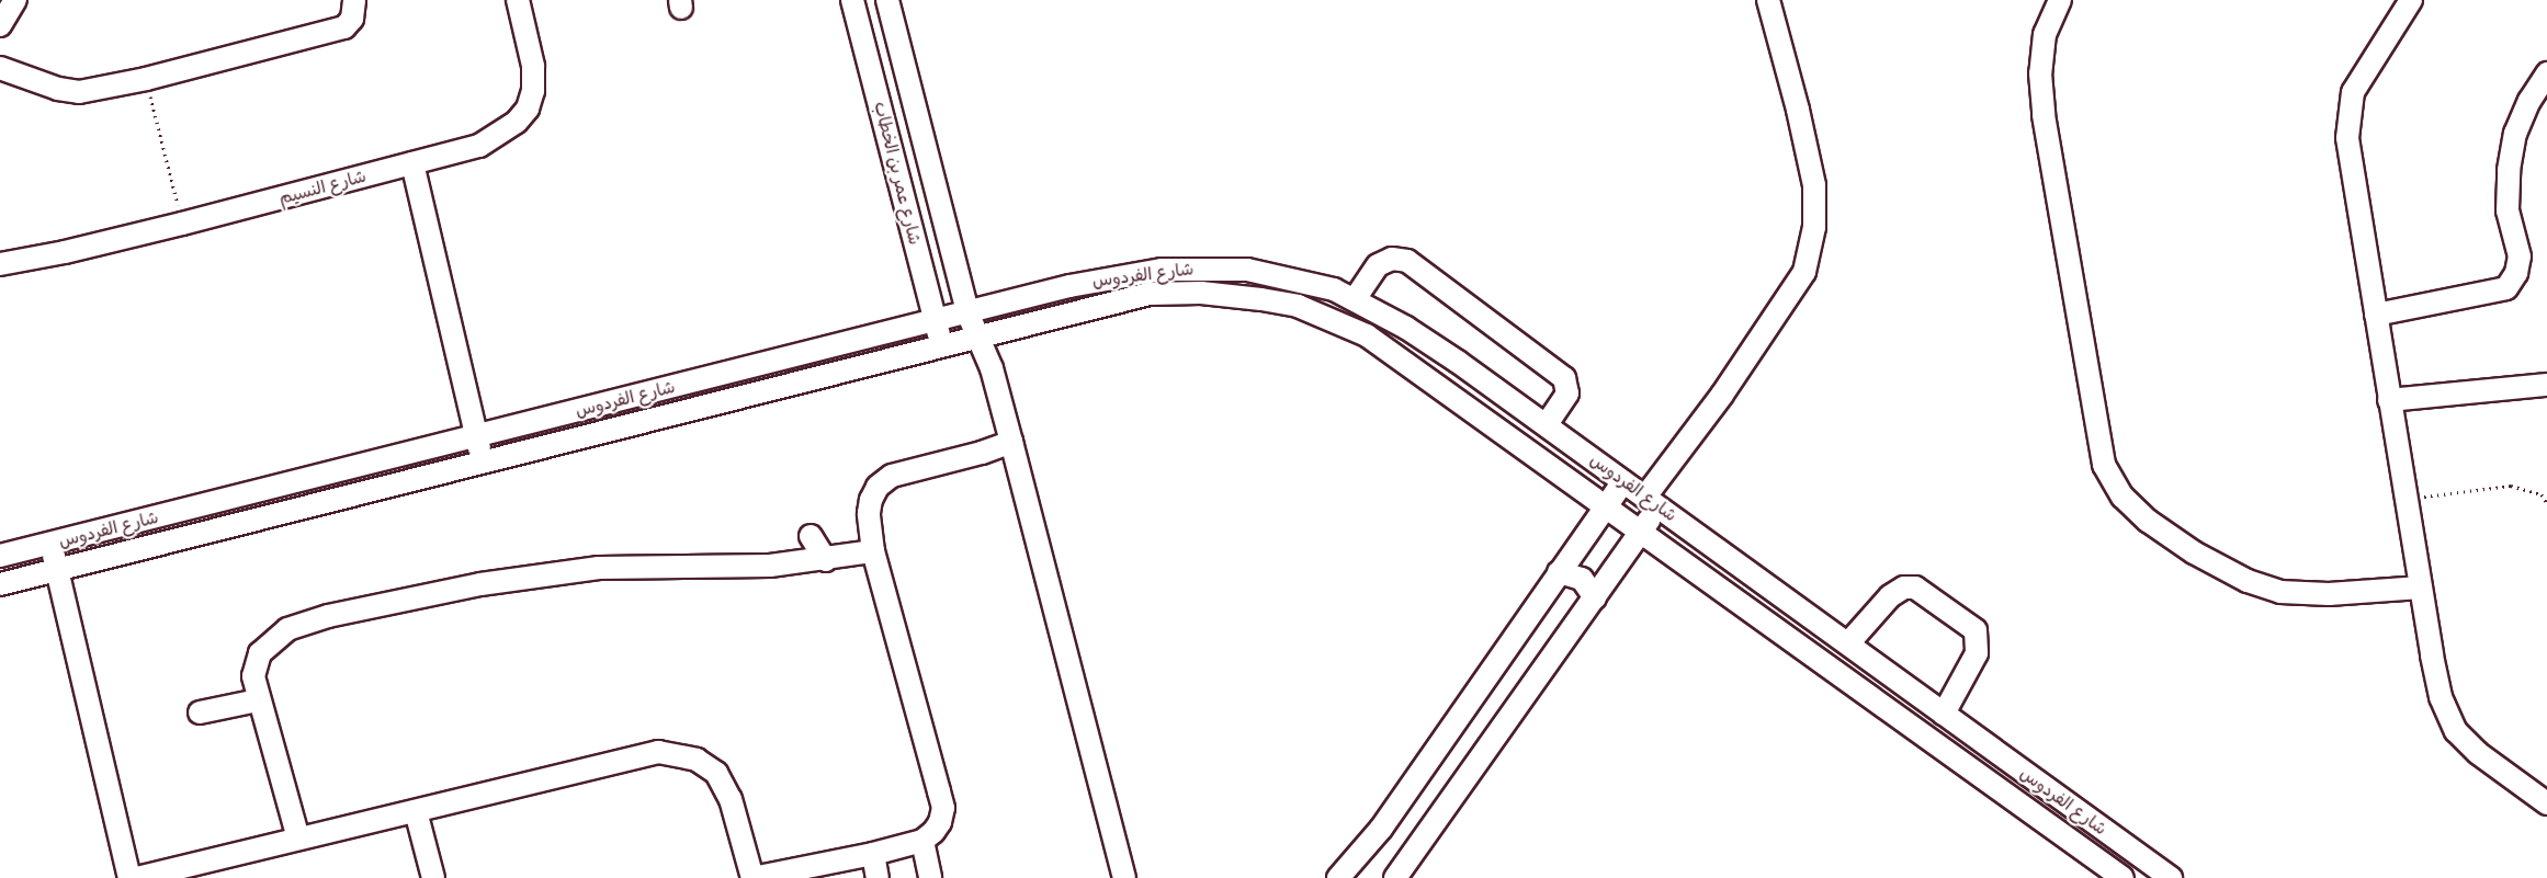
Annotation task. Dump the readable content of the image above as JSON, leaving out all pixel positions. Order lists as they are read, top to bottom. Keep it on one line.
{"streets":{"street":["شارع عمر بن الخطاب","شارع النسيم","شارع الفردوس"]},"crossings":[["شارع عمر بن الخطاب","شارع الفردوس"]]}
